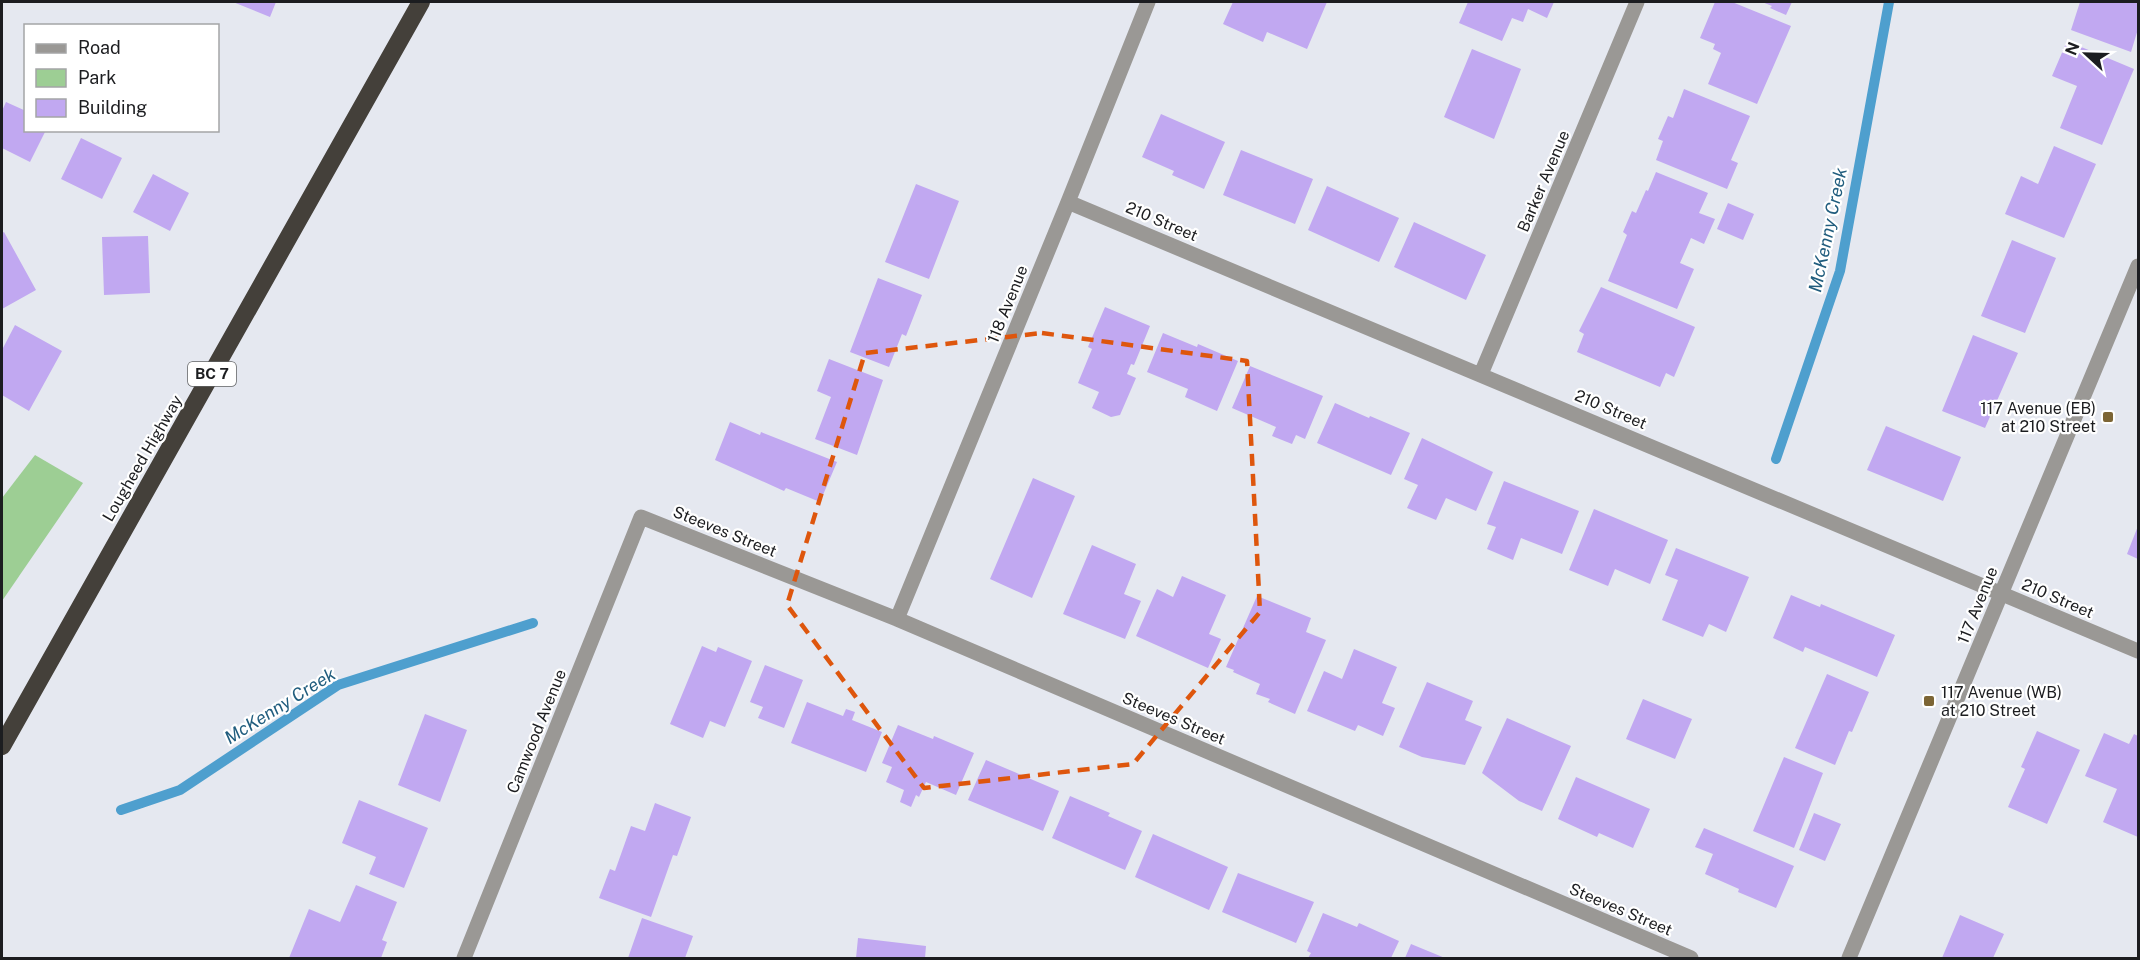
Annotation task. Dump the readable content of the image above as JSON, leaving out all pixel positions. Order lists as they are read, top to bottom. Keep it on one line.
{"streets":{"highway":["BC 7","Lougheed Highway"],"street":["Barker Avenue","210 Street","118 Avenue","Steeves Street","117 Avenue","Camwood Avenue"]},"crossings":[["Barker Avenue","210 Street"],["210 Street","118 Avenue"],["210 Street","117 Avenue"],["118 Avenue","Steeves Street"],["Steeves Street","Camwood Avenue"]],"water":["McKenny Creek"],"places":{"transit":["117 Avenue (EB) at 210 Street","117 Avenue (WB) at 210 Street"]},"legend":["Road","Park","Building"],"north":"left"}
